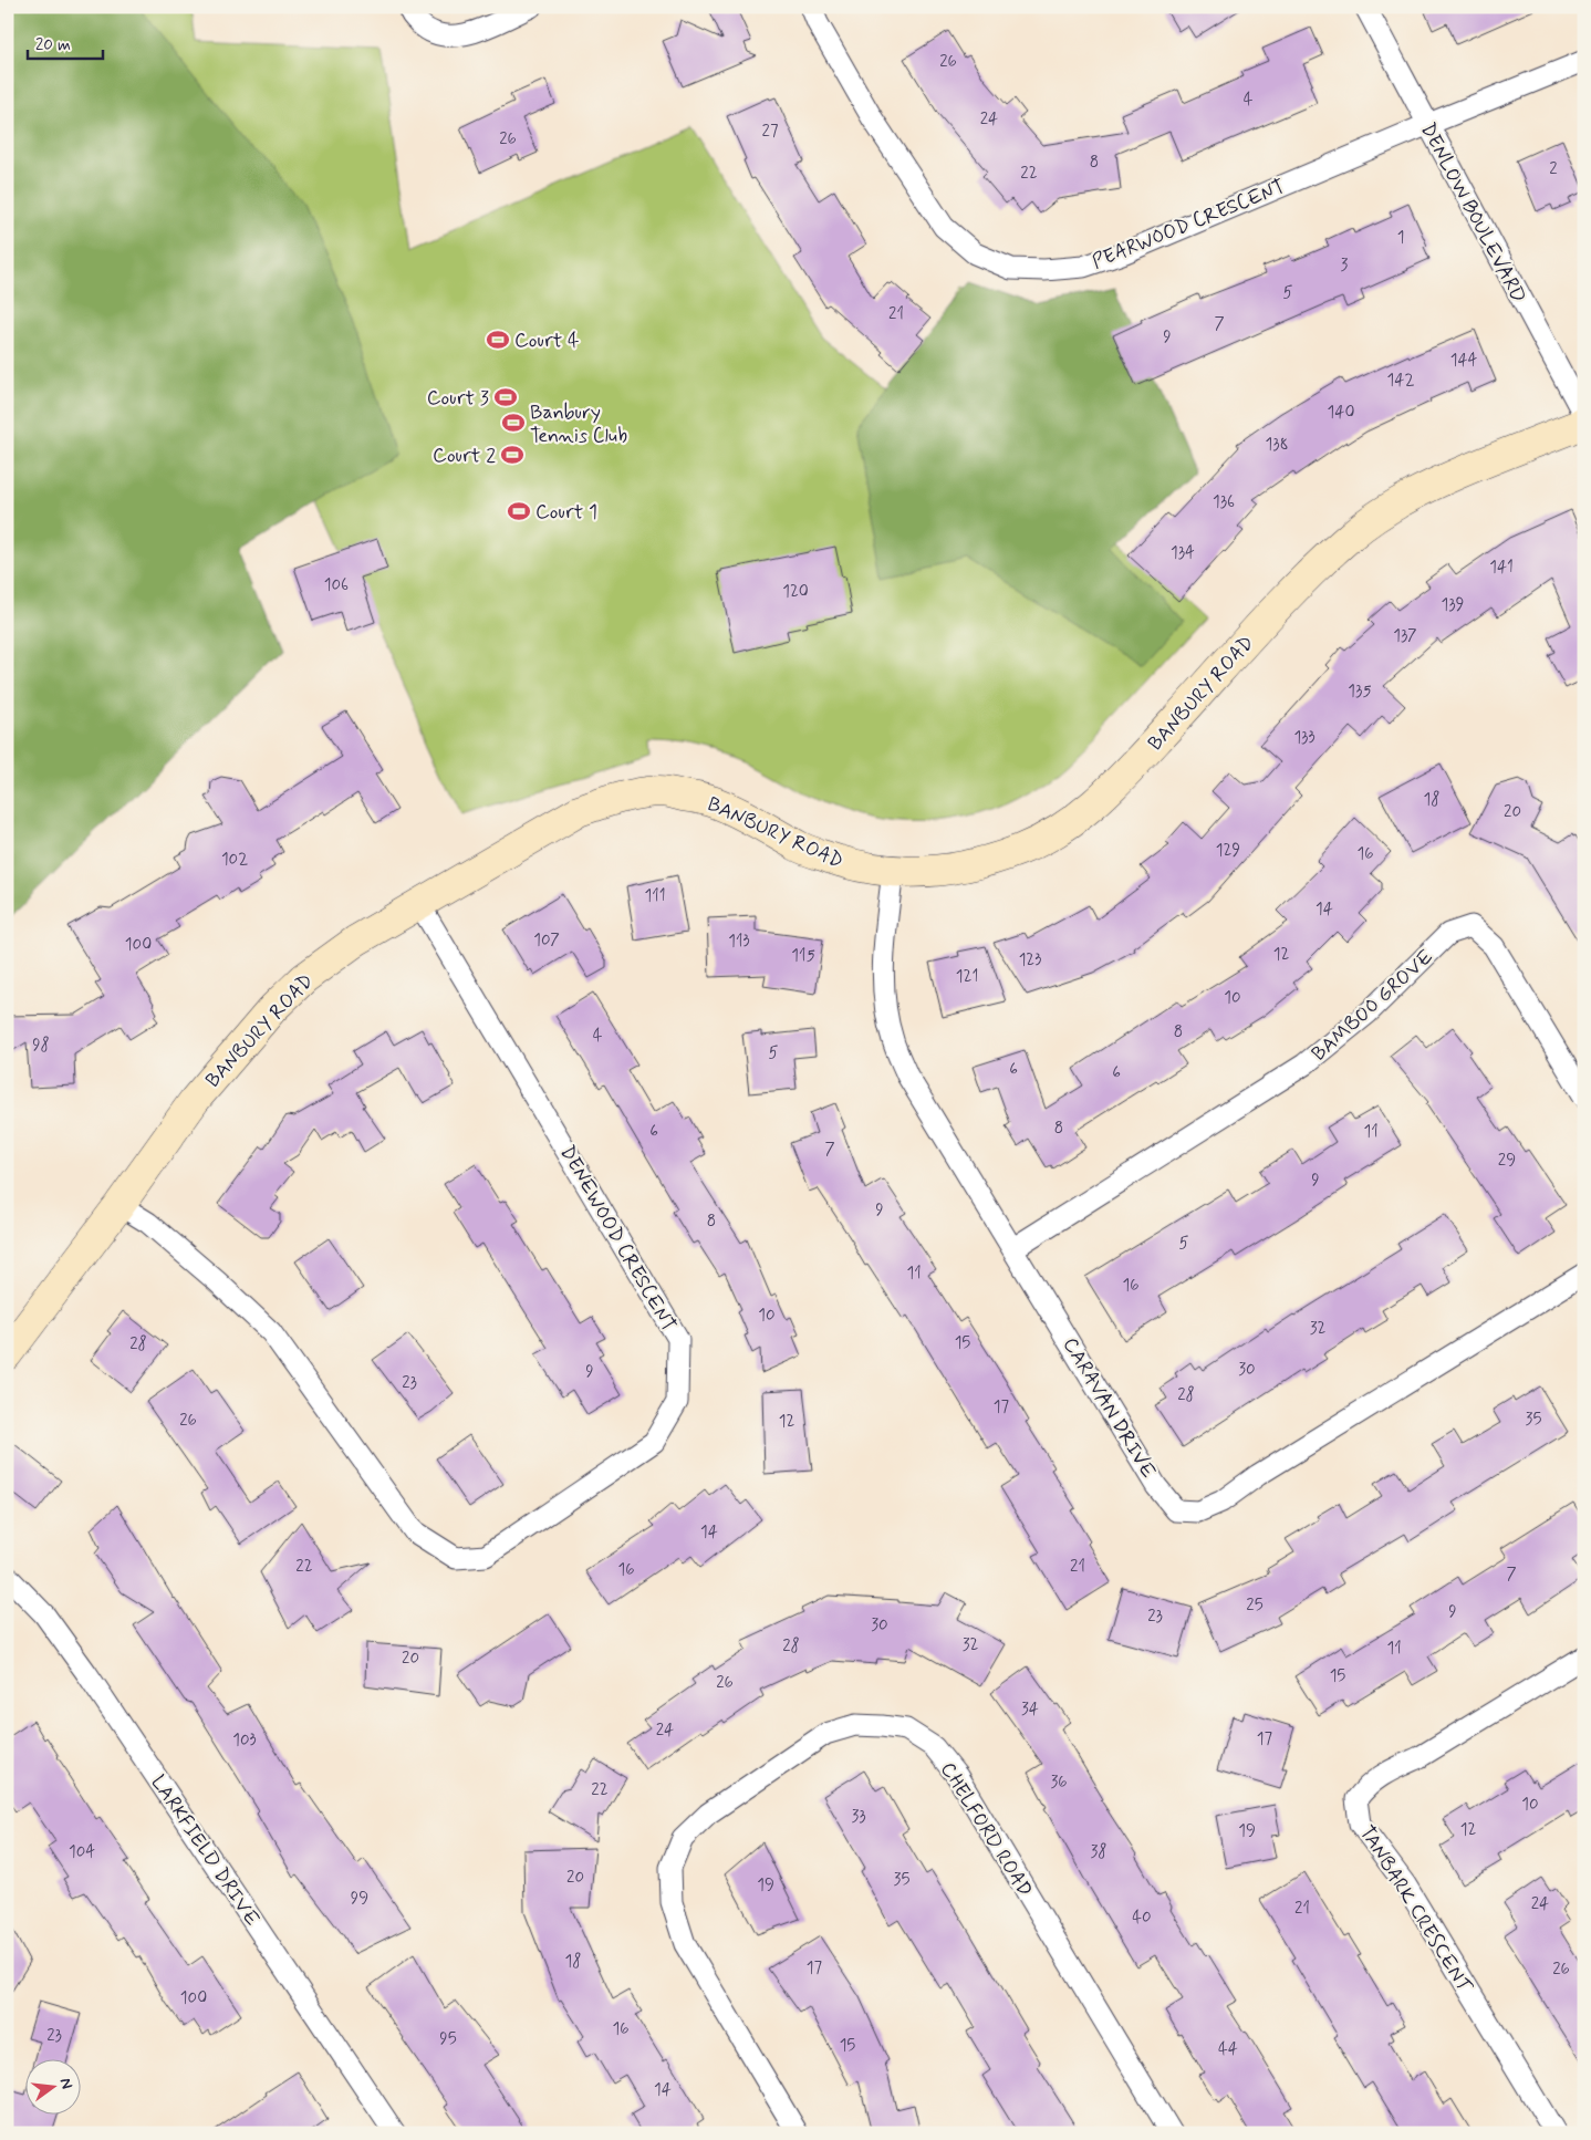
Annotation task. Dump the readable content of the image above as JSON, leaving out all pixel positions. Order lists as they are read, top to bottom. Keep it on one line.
{"streets":{"street":["DENLOW BOULEVARD","PEARWOOD CRESCENT","BANBURY ROAD","BAMBOO GROVE","DENEWOOD CRESCENT","CARAVAN DRIVE","CHELFORD ROAD","LARKFIELD DRIVE","TANBARK CRESCENT"]},"crossings":[["DENLOW BOULEVARD","PEARWOOD CRESCENT"],["BANBURY ROAD","DENEWOOD CRESCENT"],["BANBURY ROAD","CARAVAN DRIVE"],["BAMBOO GROVE","CARAVAN DRIVE"]],"places":{"sports":["Court 4","Court 3","Banbury Tennis Club","Court 2","Court 1"]},"house_numbers":["26","4","24","27","26","8","2","22","1","3","5","21","7","9","144","142","140","138","136","134","141","106","120","139","137","135","133","18","20","129","16","102","111","14","107","113","100","12","115","123","121","10","8","4","98","5","6","6","8","6","11","7","29","9","9","8","5","11","16","10","32","15","28","30","9","23","28","17","35","26","12","14","22","21","16","7","25","9","23","30","32","28","11","20","15","26","34","24","17","103","36","22","10","33","12","19","104","38","20","35","19","99","24","21","40","18","17","26","100","16","23","95","15","44","14"],"scale_bar":"20 m","north":"right"}
